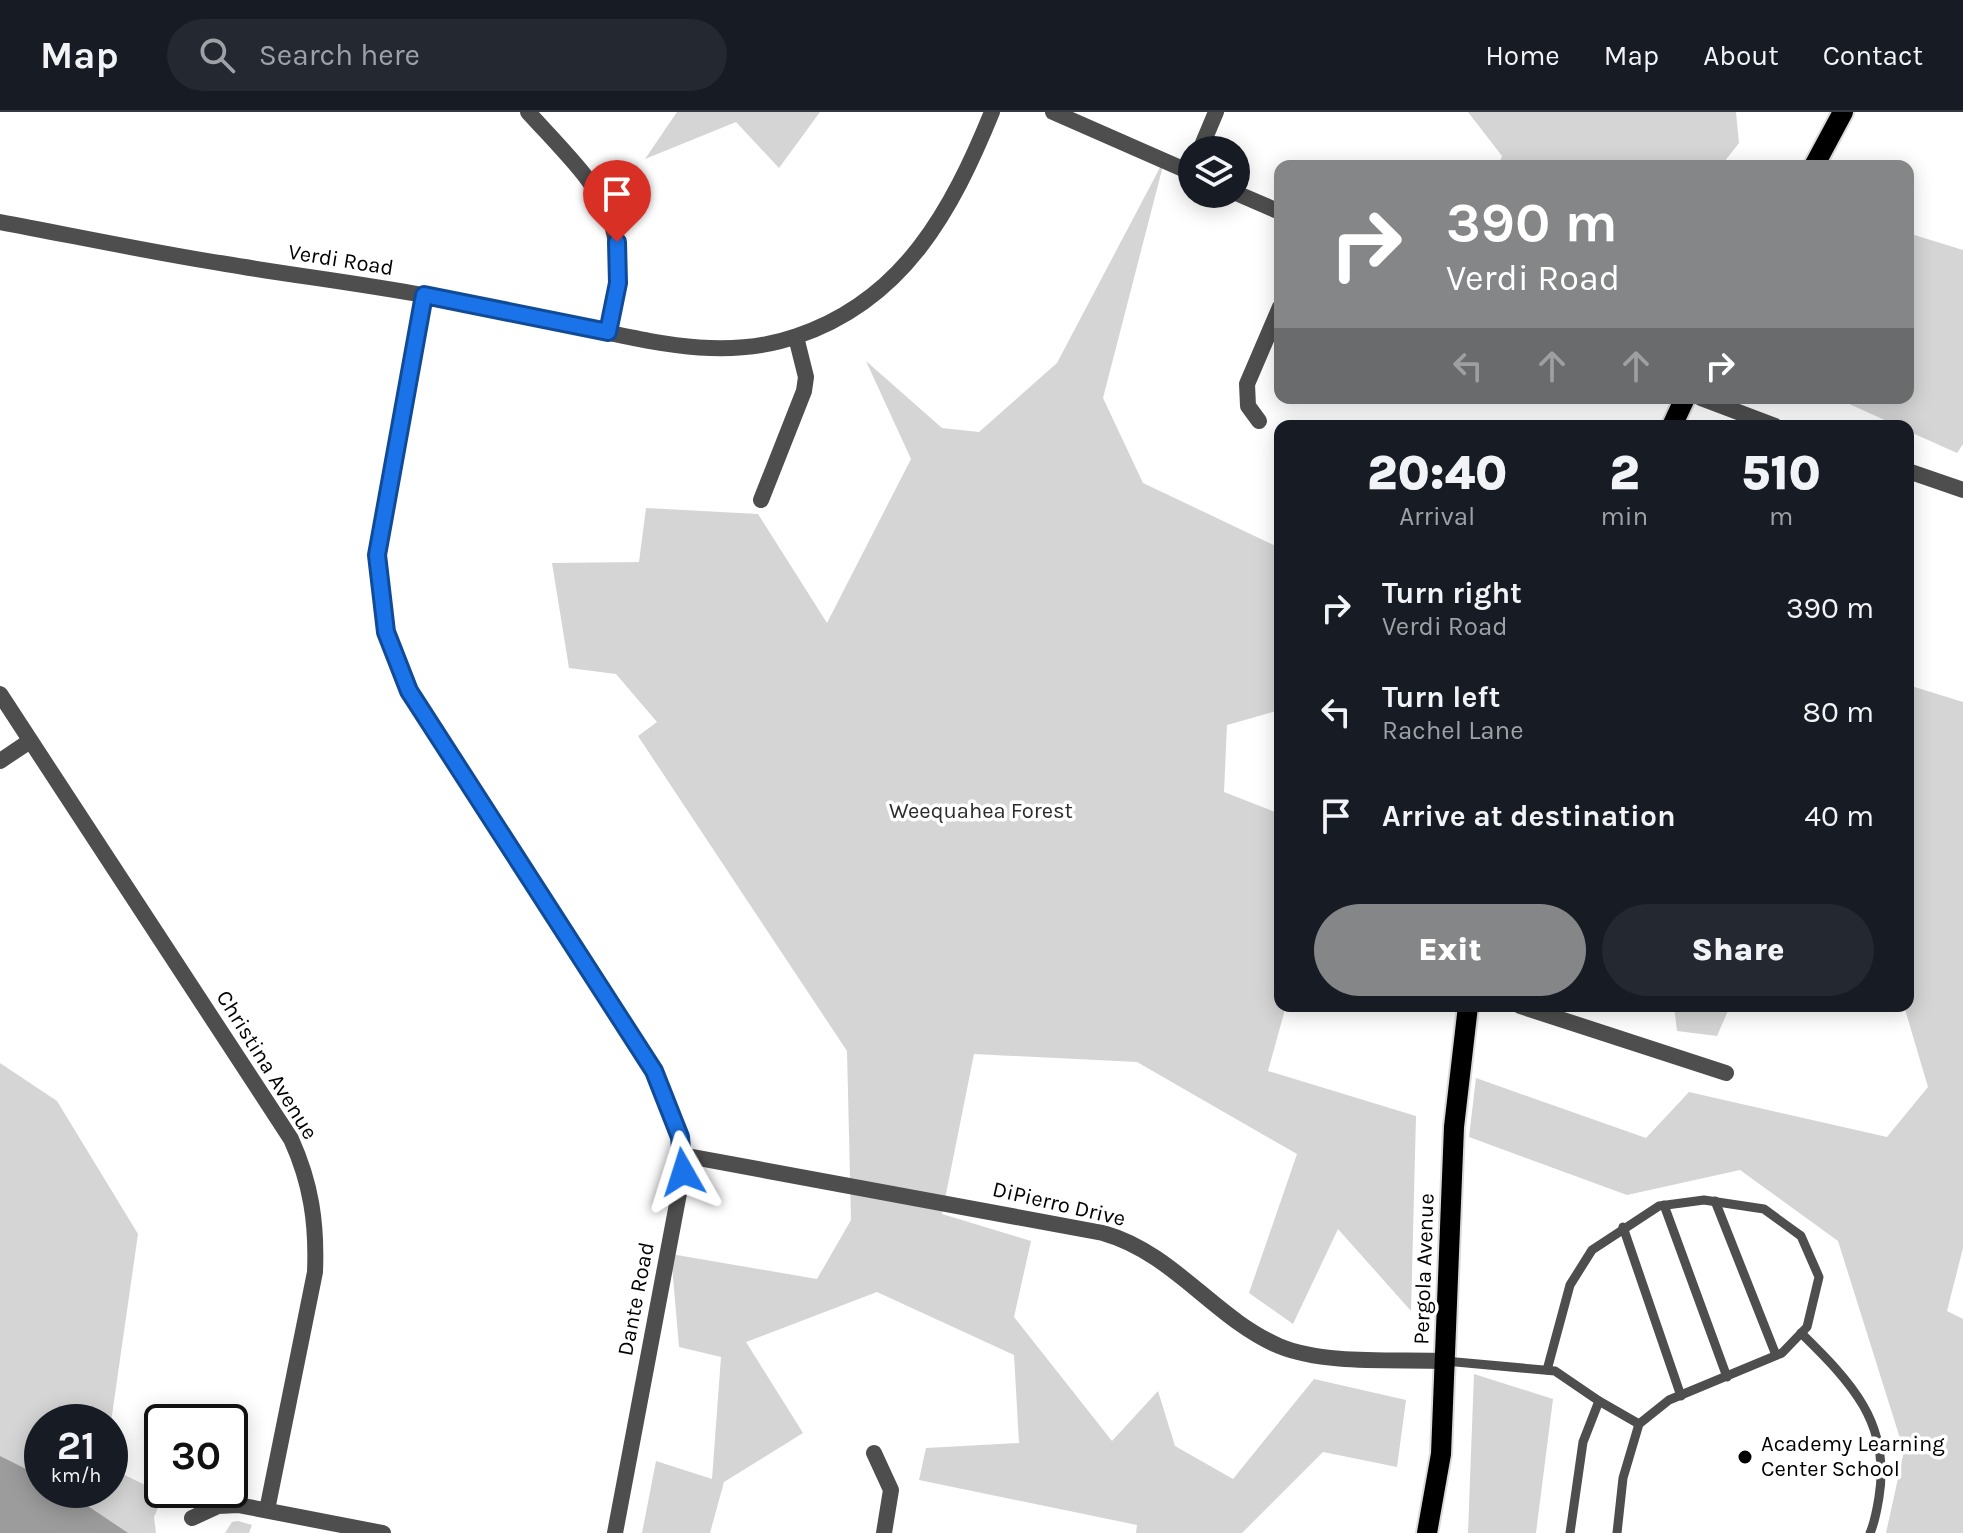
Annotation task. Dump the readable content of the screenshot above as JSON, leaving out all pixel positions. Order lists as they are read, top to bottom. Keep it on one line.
{"streets":{"main road":["Pergola Avenue"],"street":["Verdi Road","Christina Avenue","DiPierro Drive","Dante Road"]},"crossings":[["Verdi Road","Dante Road"],["DiPierro Drive","Pergola Avenue"],["DiPierro Drive","Dante Road"]],"parks":["Weequahea Forest"],"places":["Academy Learning Center School"],"page":{"header":"Map","search":"Search here","nav":["Home","Map","About","Contact"],"turn":["390 m","Verdi Road"],"eta":["20:40","Arrival","2","min","510","m"],"list":[{"name":"Turn right","note":"Verdi Road","value":"390 m"},{"name":"Turn left","note":"Rachel Lane","value":"80 m"},{"name":"Arrive at destination","value":"40 m"}],"buttons":["Exit","Share"],"speed":"21 km/h","limit":"30"}}
